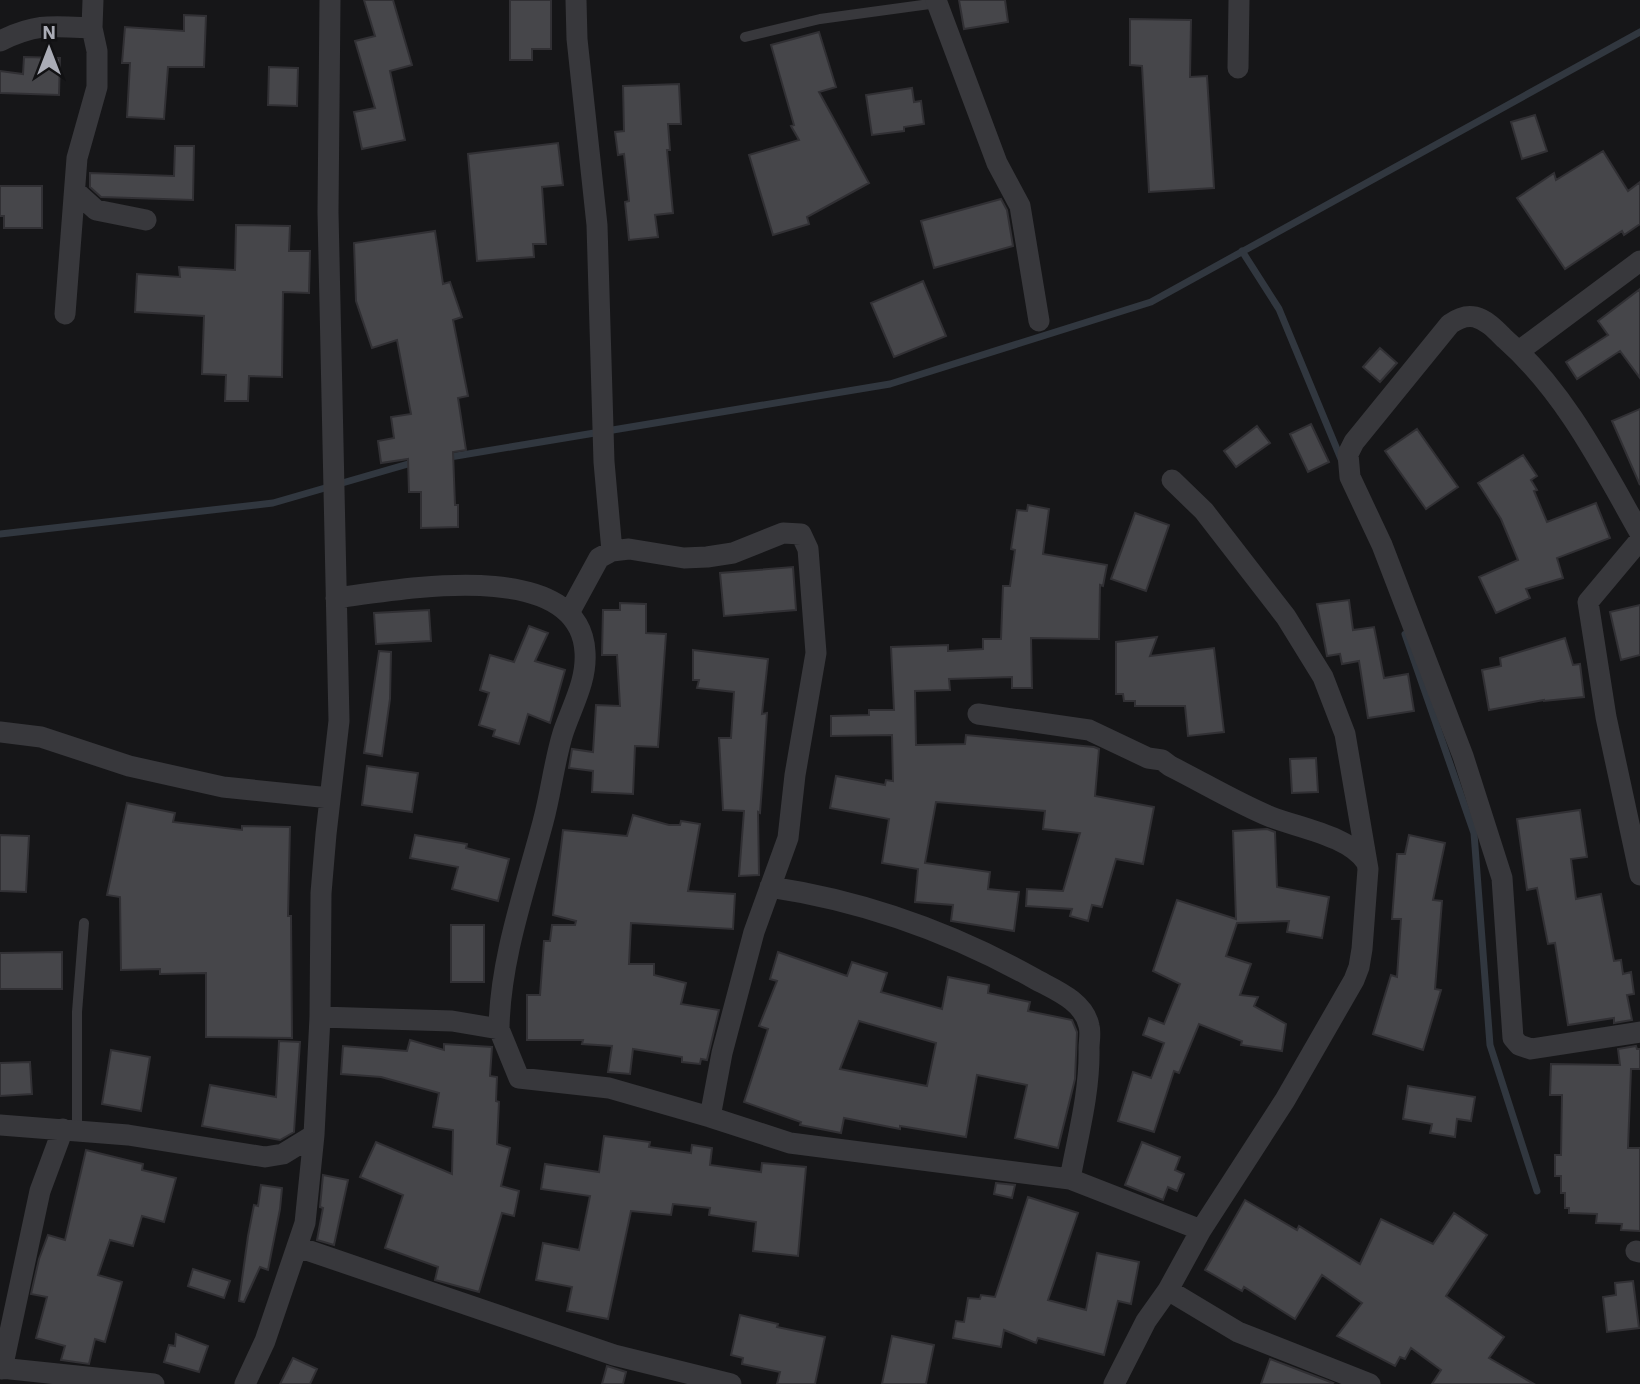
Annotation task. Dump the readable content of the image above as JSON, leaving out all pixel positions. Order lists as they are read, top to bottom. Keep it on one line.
{"north":"top"}
